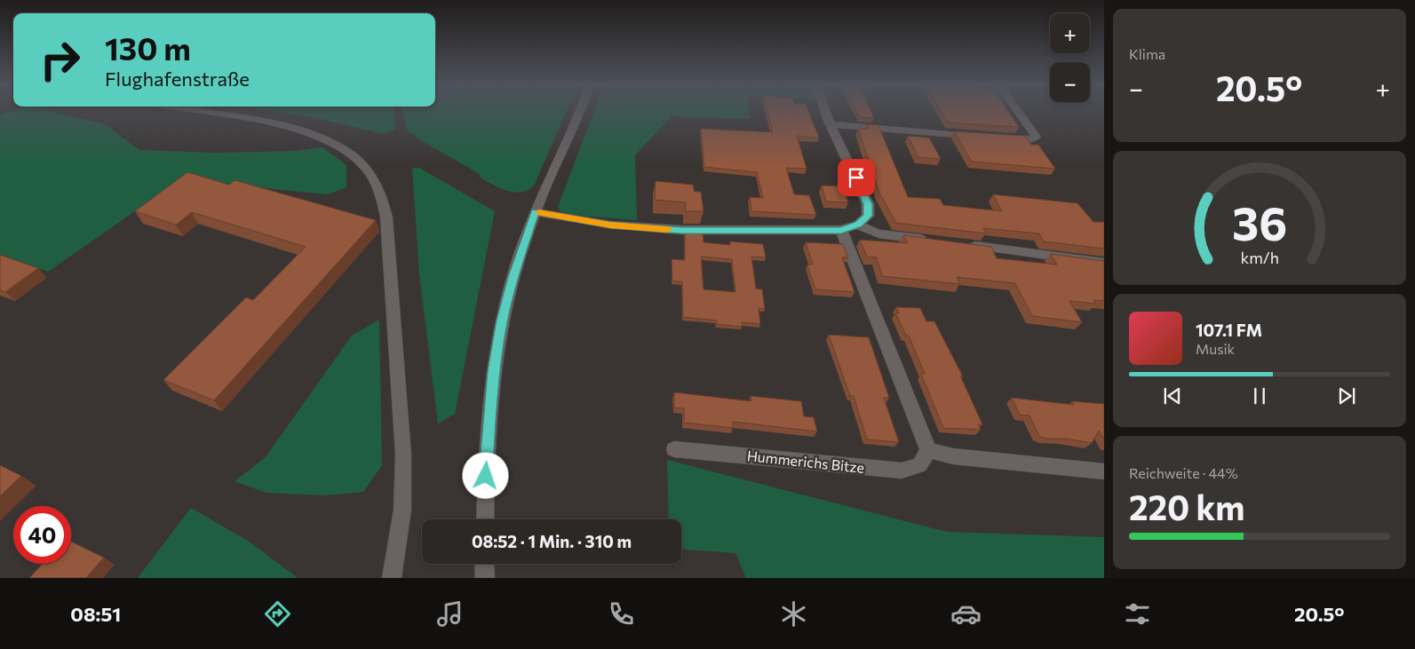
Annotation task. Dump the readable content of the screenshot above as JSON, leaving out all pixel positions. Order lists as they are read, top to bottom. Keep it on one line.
{"streets":{"street":["Hummerichs Bitze"]},"page":{"tile":["Klima",["Reichweite · 44%","220 km"]],"map_buttons":["+","−"],"turn":["130 m","Flughafenstraße"],"heat":["−","20.5°","+"],"song":["107.1 FM","Musik"],"limit":"40","trip":"08:52 · 1 Min. · 310 m","tabs":["08:51","20.5°"],"gauge":["36","km/h"]}}
